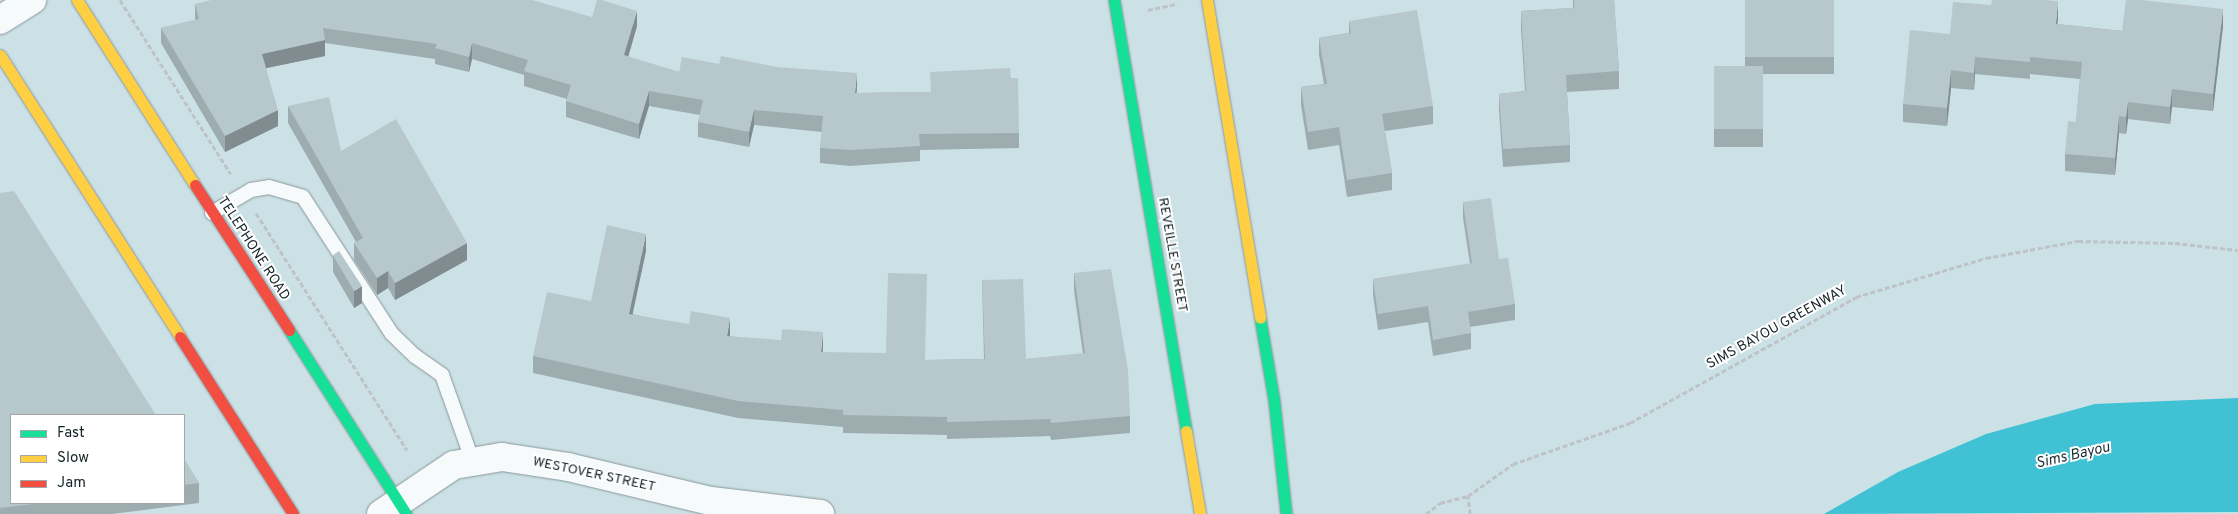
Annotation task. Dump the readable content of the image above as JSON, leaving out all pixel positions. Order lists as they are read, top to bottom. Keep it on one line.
{"streets":{"main road":["TELEPHONE ROAD","REVEILLE STREET"],"street":["WESTOVER STREET"],"path":["SIMS BAYOU GREENWAY"]},"crossings":[["TELEPHONE ROAD","WESTOVER STREET"]],"water":["Sims Bayou"],"legend":["Fast","Slow","Jam"]}
